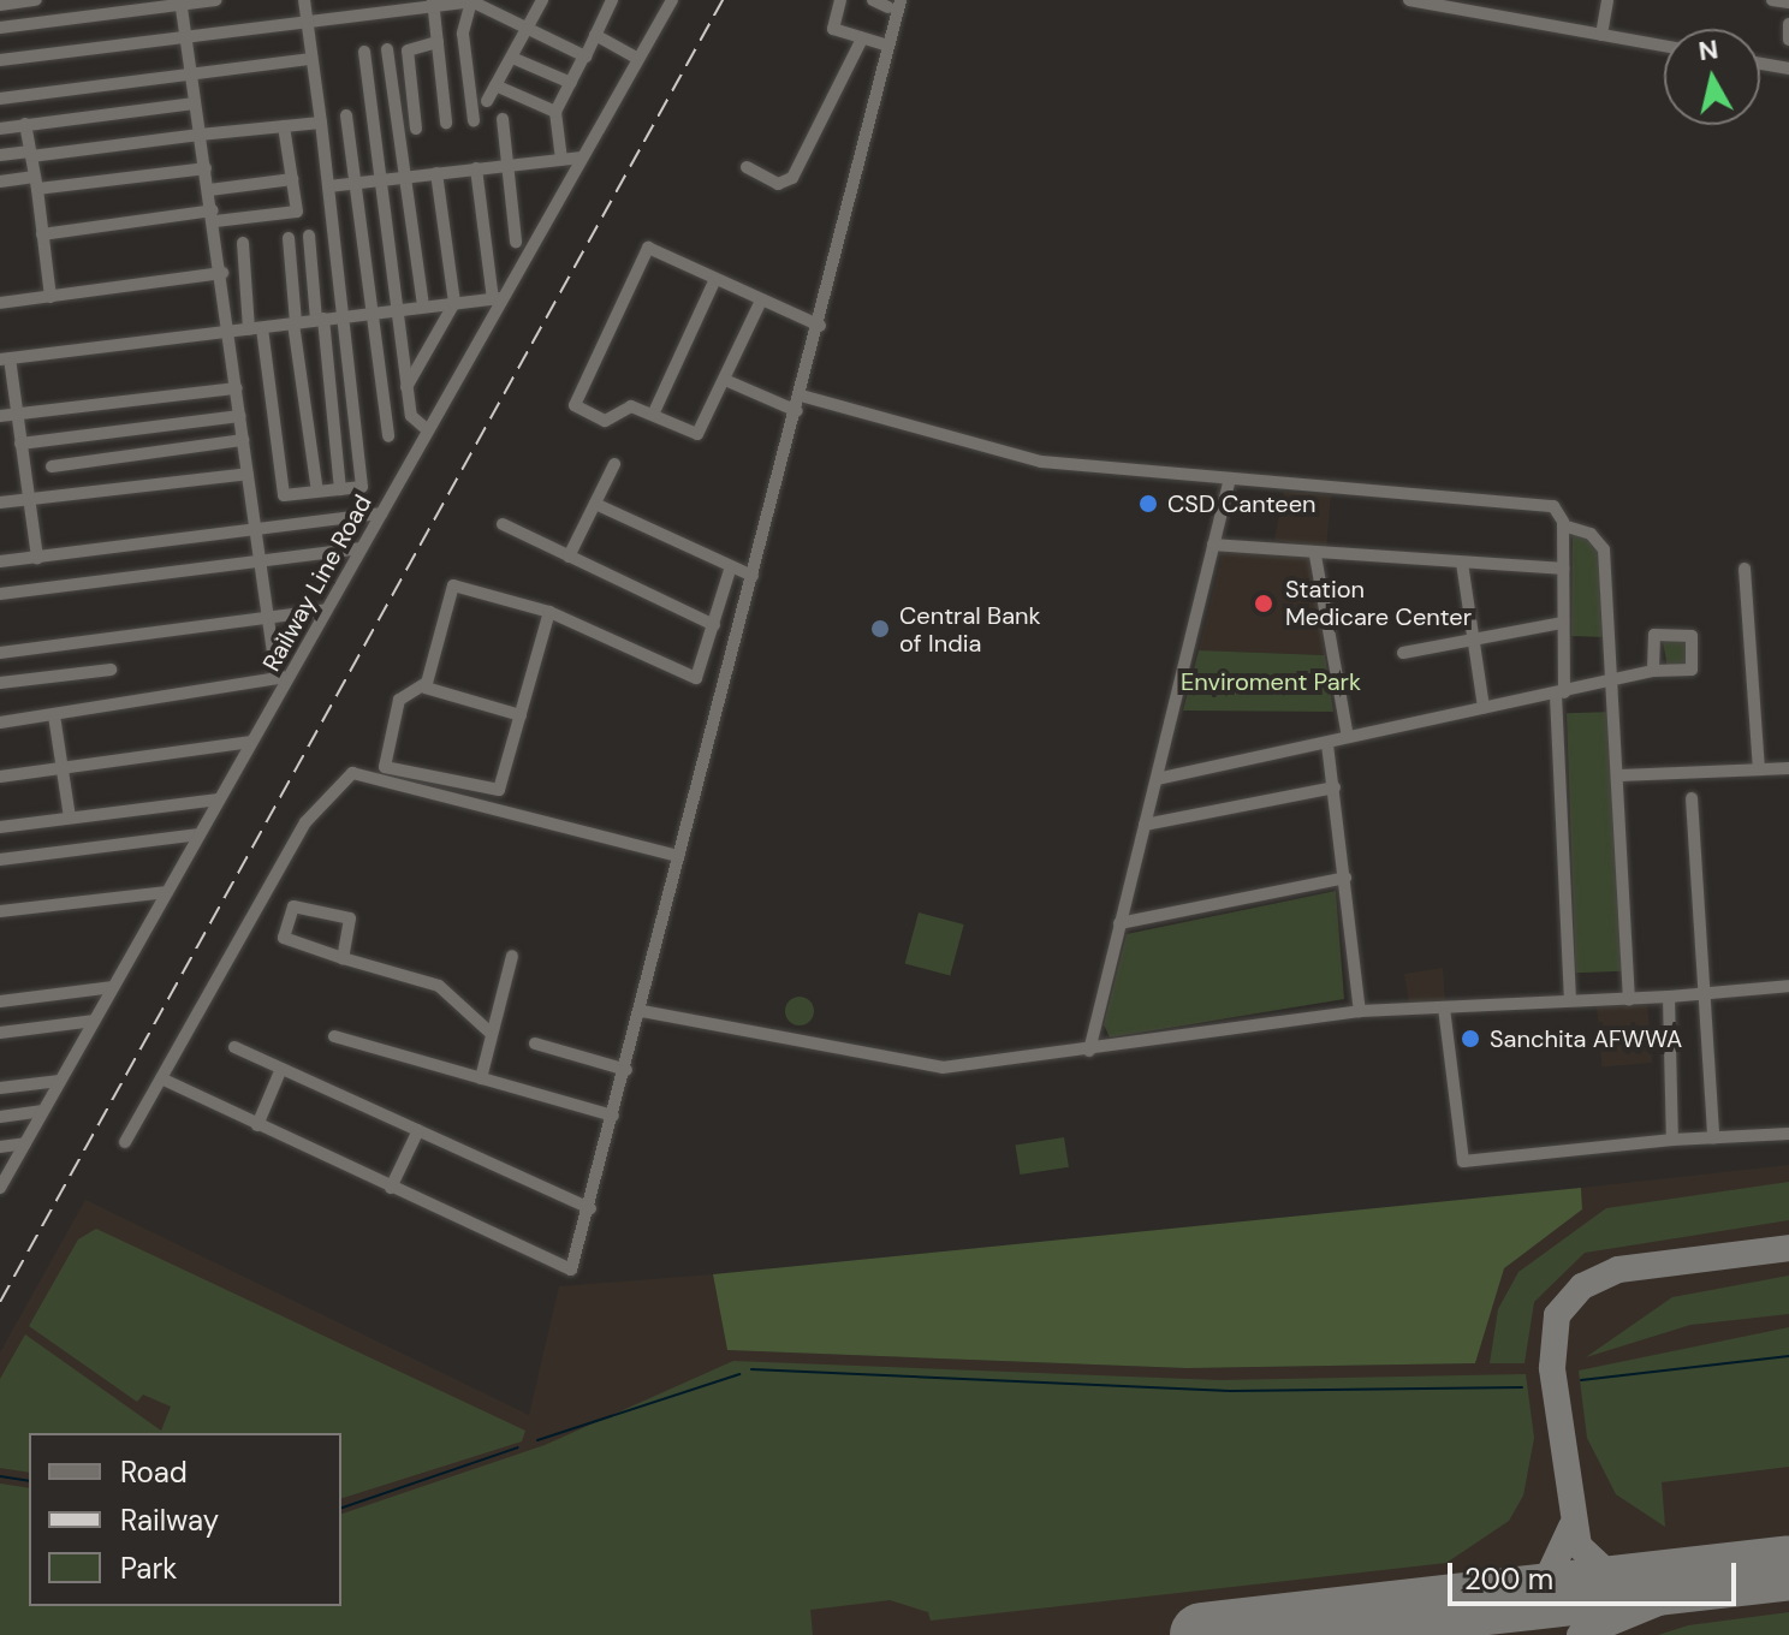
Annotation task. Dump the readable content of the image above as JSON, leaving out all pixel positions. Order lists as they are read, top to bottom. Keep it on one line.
{"streets":{"street":["Railway Line Road"]},"parks":["Enviroment Park"],"places":["CSD Canteen","Station Medicare Center","Central Bank of India","Sanchita AFWWA"],"legend":["Road","Railway","Park"],"scale_bar":"200 m","north":"top"}
